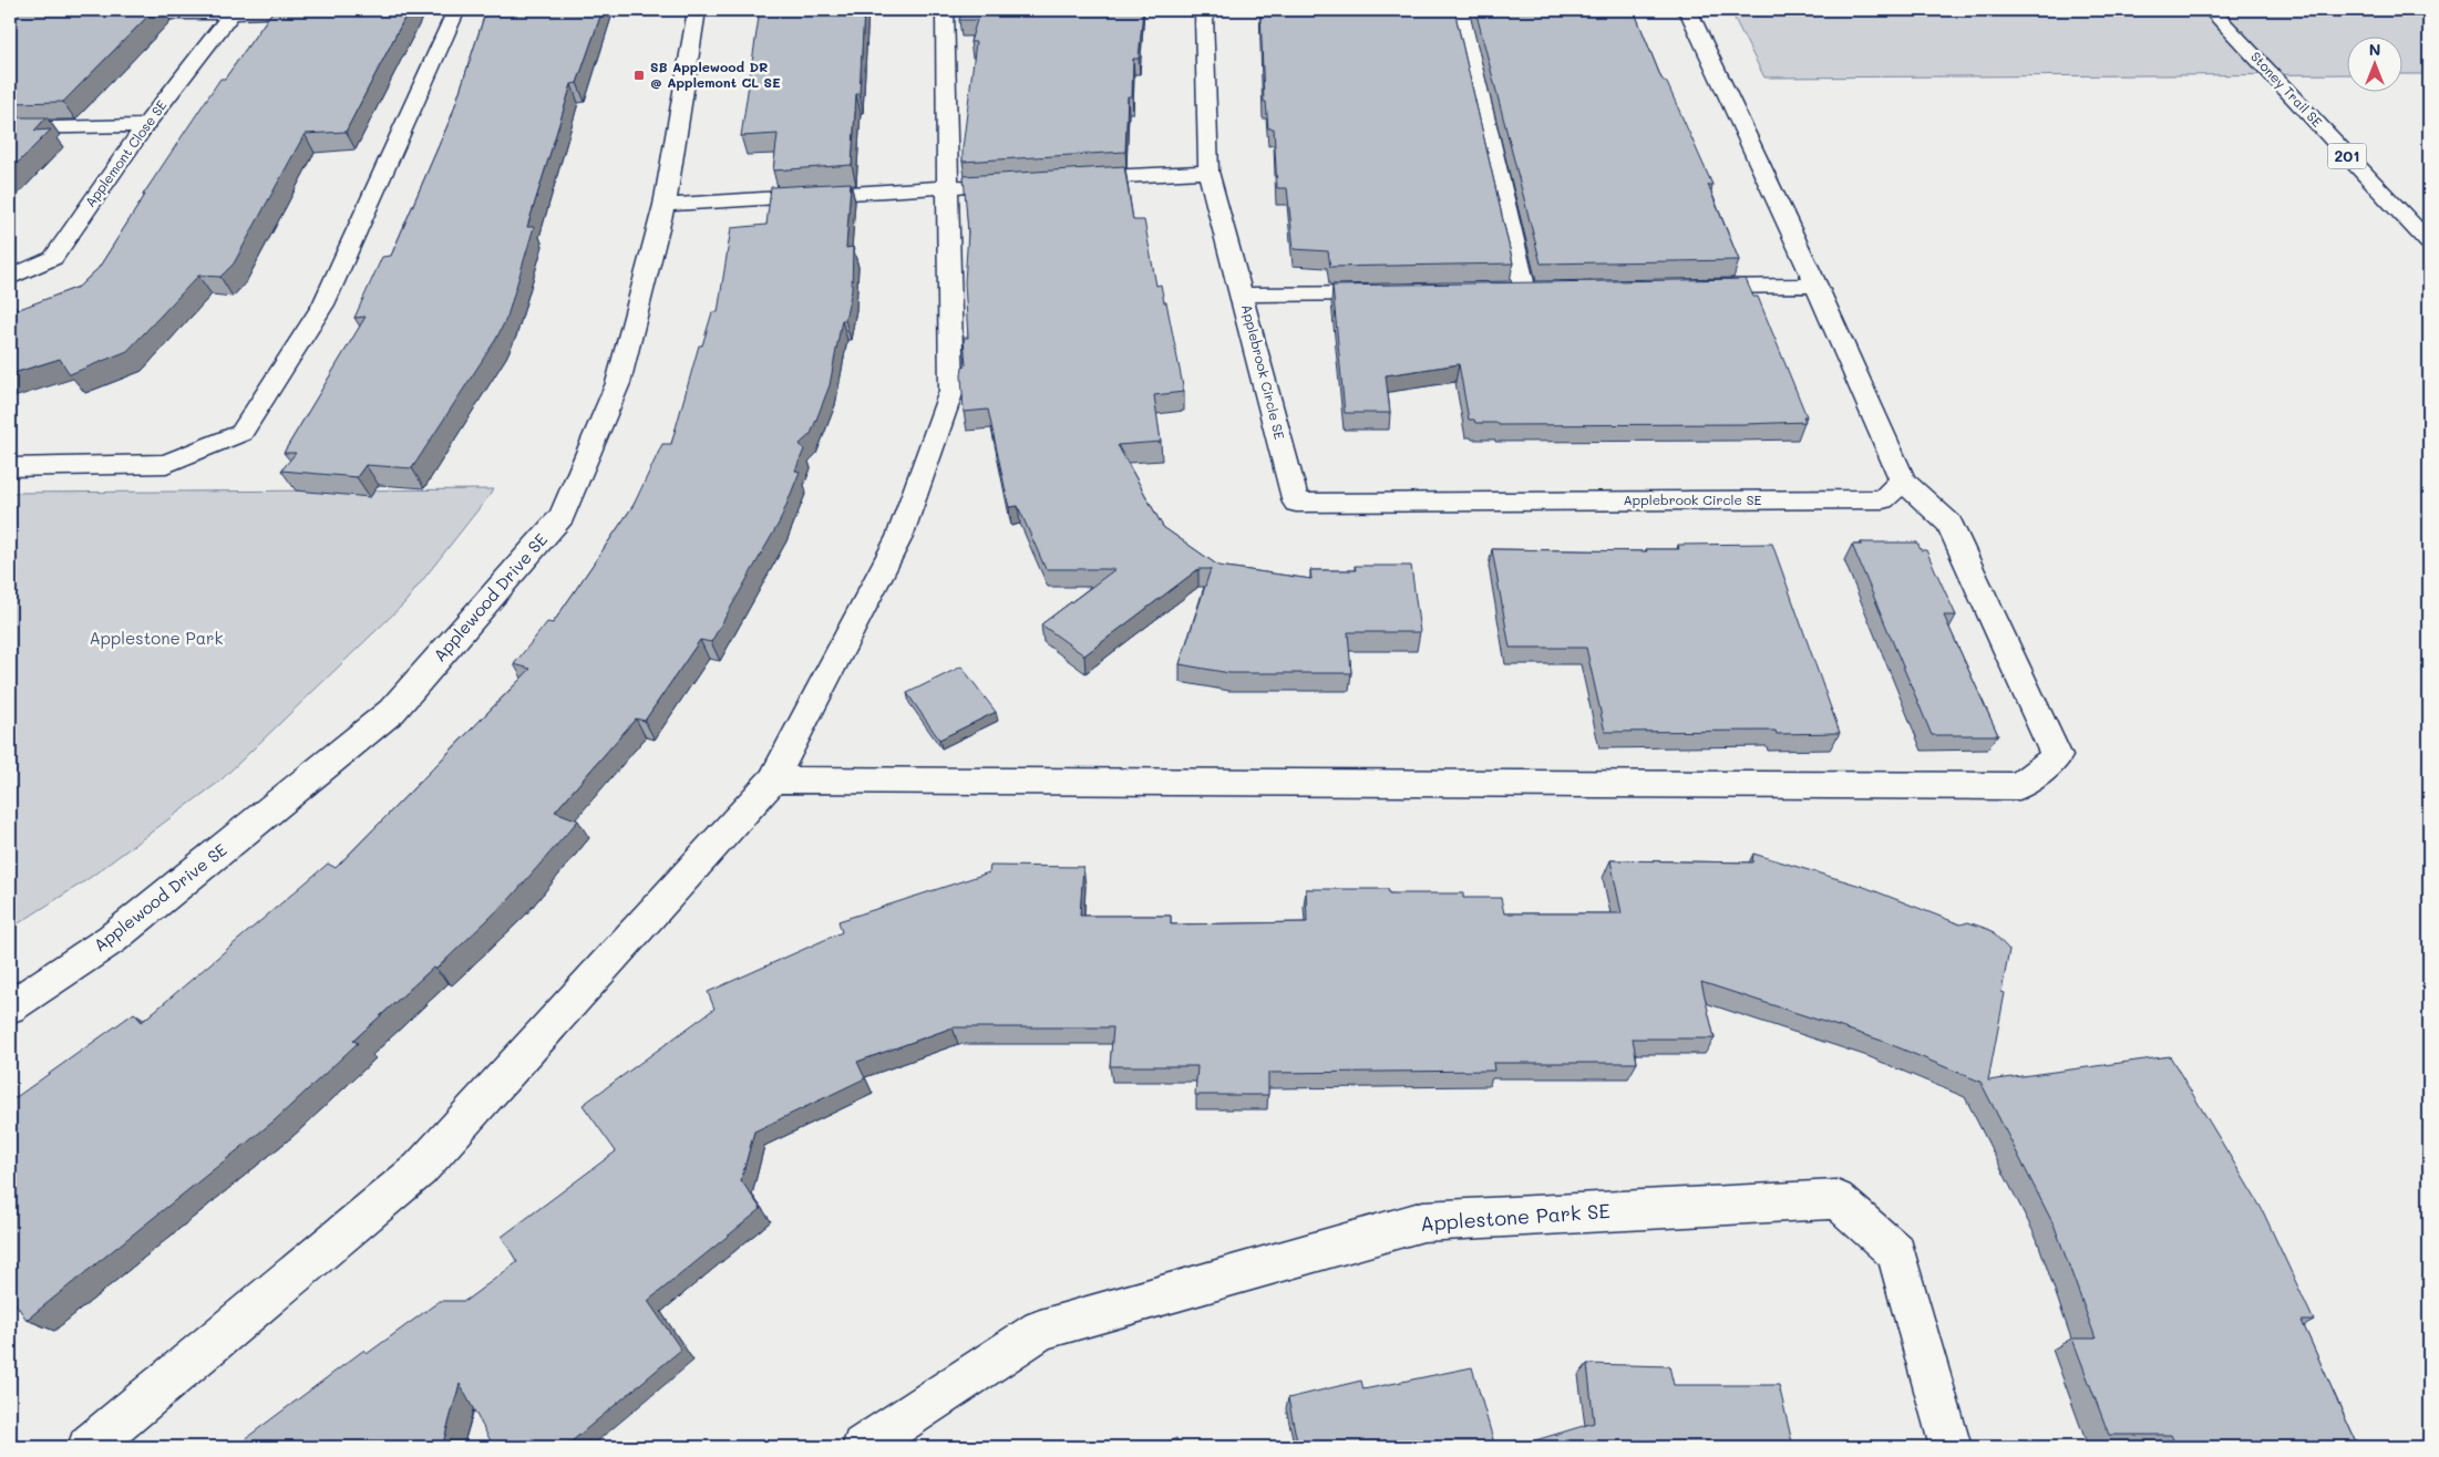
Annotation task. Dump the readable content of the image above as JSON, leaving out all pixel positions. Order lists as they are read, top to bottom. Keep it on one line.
{"streets":{"main road":["Stoney Trail SE","Applemont Close SE","201","Applebrook Circle SE","Applewood Drive SE","Applestone Park SE"]},"parks":["Applestone Park"],"places":{"transit":["SB Applewood DR @ Applemont CL SE"]},"north":"top"}
